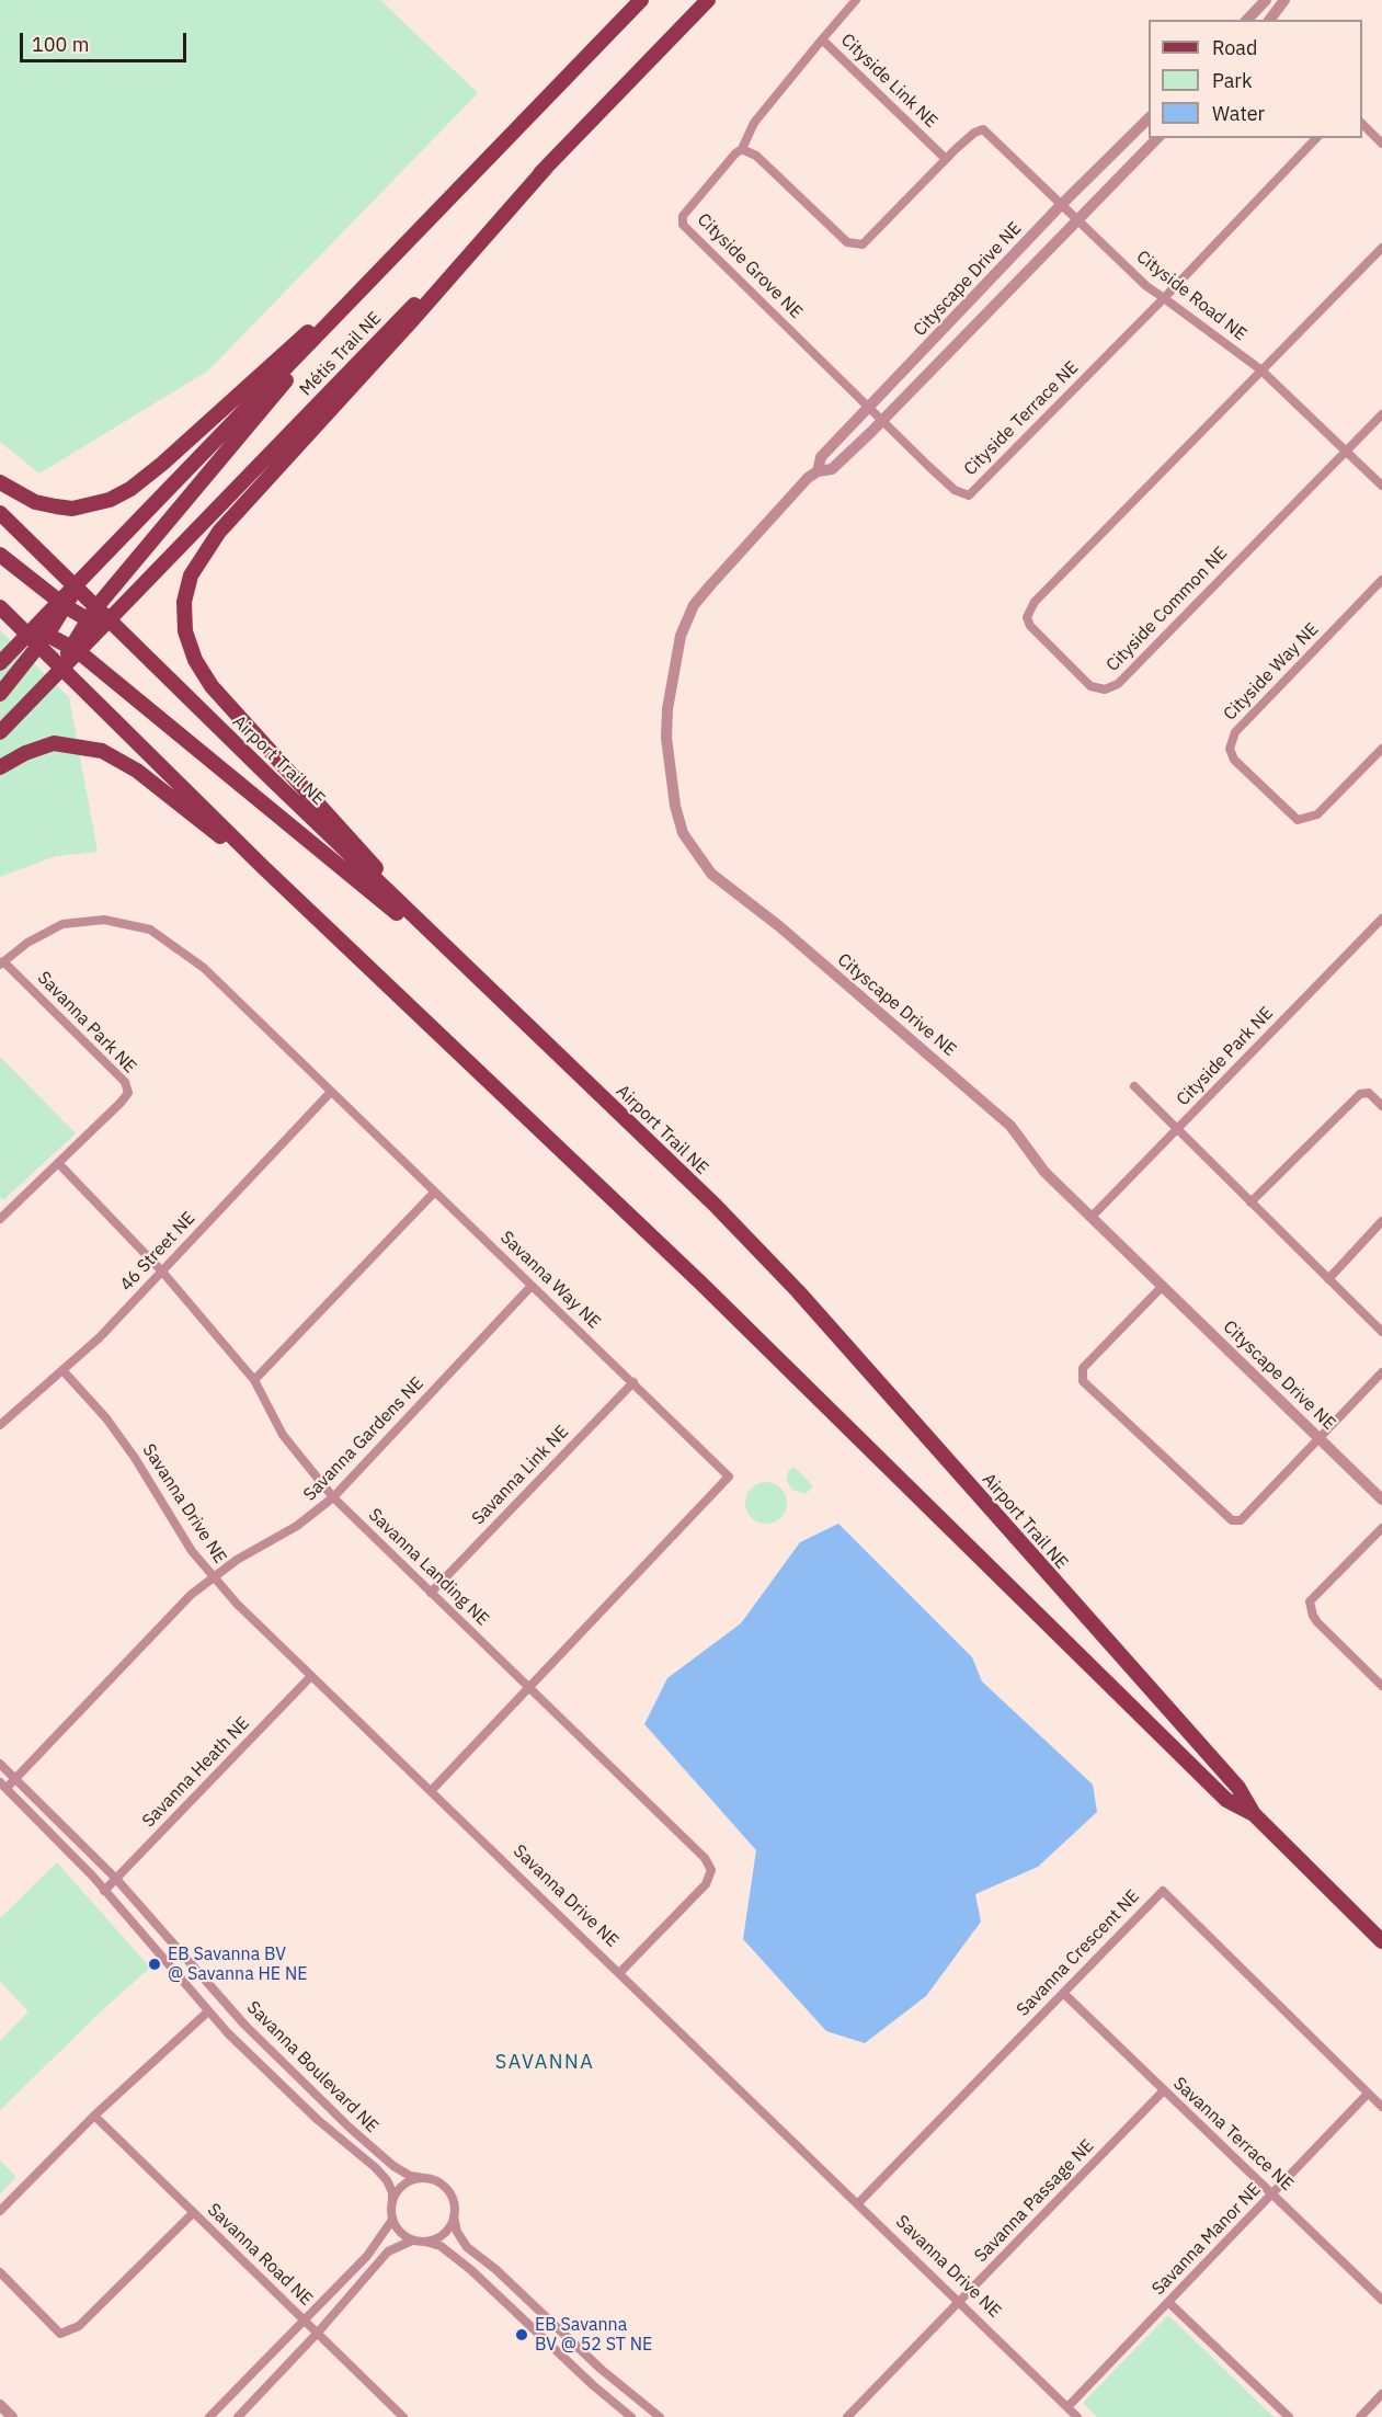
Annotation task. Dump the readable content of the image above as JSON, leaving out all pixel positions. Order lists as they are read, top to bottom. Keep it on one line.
{"streets":{"main road":["Métis Trail NE","Airport Trail NE"],"street":["Cityside Link NE","Cityside Grove NE","Cityscape Drive NE","Cityside Road NE","Cityside Terrace NE","Cityside Common NE","Cityside Way NE","Savanna Park NE","Cityside Park NE","46 Street NE","Savanna Way NE","Savanna Gardens NE","Savanna Link NE","Savanna Drive NE","Savanna Landing NE","Savanna Heath NE","Savanna Crescent NE","Savanna Boulevard NE","Savanna Terrace NE","Savanna Passage NE","Savanna Manor NE","Savanna Road NE"]},"crossings":[["Cityside Link NE","Cityside Grove NE"],["Cityside Link NE","Cityside Road NE"],["Cityside Grove NE","Cityscape Drive NE"],["Cityside Grove NE","Cityside Terrace NE"],["Cityscape Drive NE","Cityside Road NE"],["Cityscape Drive NE","Cityside Terrace NE"],["Cityscape Drive NE","Cityside Park NE"],["Cityside Road NE","Cityside Terrace NE"],["Cityside Road NE","Cityside Common NE"],["Métis Trail NE","Airport Trail NE"],["Savanna Park NE","Savanna Way NE"],["Savanna Park NE","Savanna Landing NE"],["46 Street NE","Savanna Way NE"],["46 Street NE","Savanna Drive NE"],["46 Street NE","Savanna Landing NE"],["Savanna Way NE","Savanna Gardens NE"],["Savanna Way NE","Savanna Link NE"],["Savanna Way NE","Savanna Drive NE"],["Savanna Way NE","Savanna Landing NE"],["Savanna Gardens NE","Savanna Drive NE"],["Savanna Gardens NE","Savanna Landing NE"],["Savanna Gardens NE","Savanna Boulevard NE"],["Savanna Link NE","Savanna Landing NE"],["Savanna Drive NE","Savanna Landing NE"],["Savanna Drive NE","Savanna Heath NE"],["Savanna Drive NE","Savanna Crescent NE"],["Savanna Drive NE","Savanna Passage NE"],["Savanna Drive NE","Savanna Manor NE"],["Savanna Heath NE","Savanna Boulevard NE"],["Savanna Crescent NE","Savanna Terrace NE"],["Savanna Crescent NE","Savanna Manor NE"],["Savanna Terrace NE","Savanna Passage NE"],["Savanna Terrace NE","Savanna Manor NE"]],"districts":["SAVANNA"],"places":["EB Savanna BV @ Savanna HE NE","EB Savanna BV @ 52 ST NE"],"legend":["Road","Park","Water"],"scale_bar":"100 m"}
